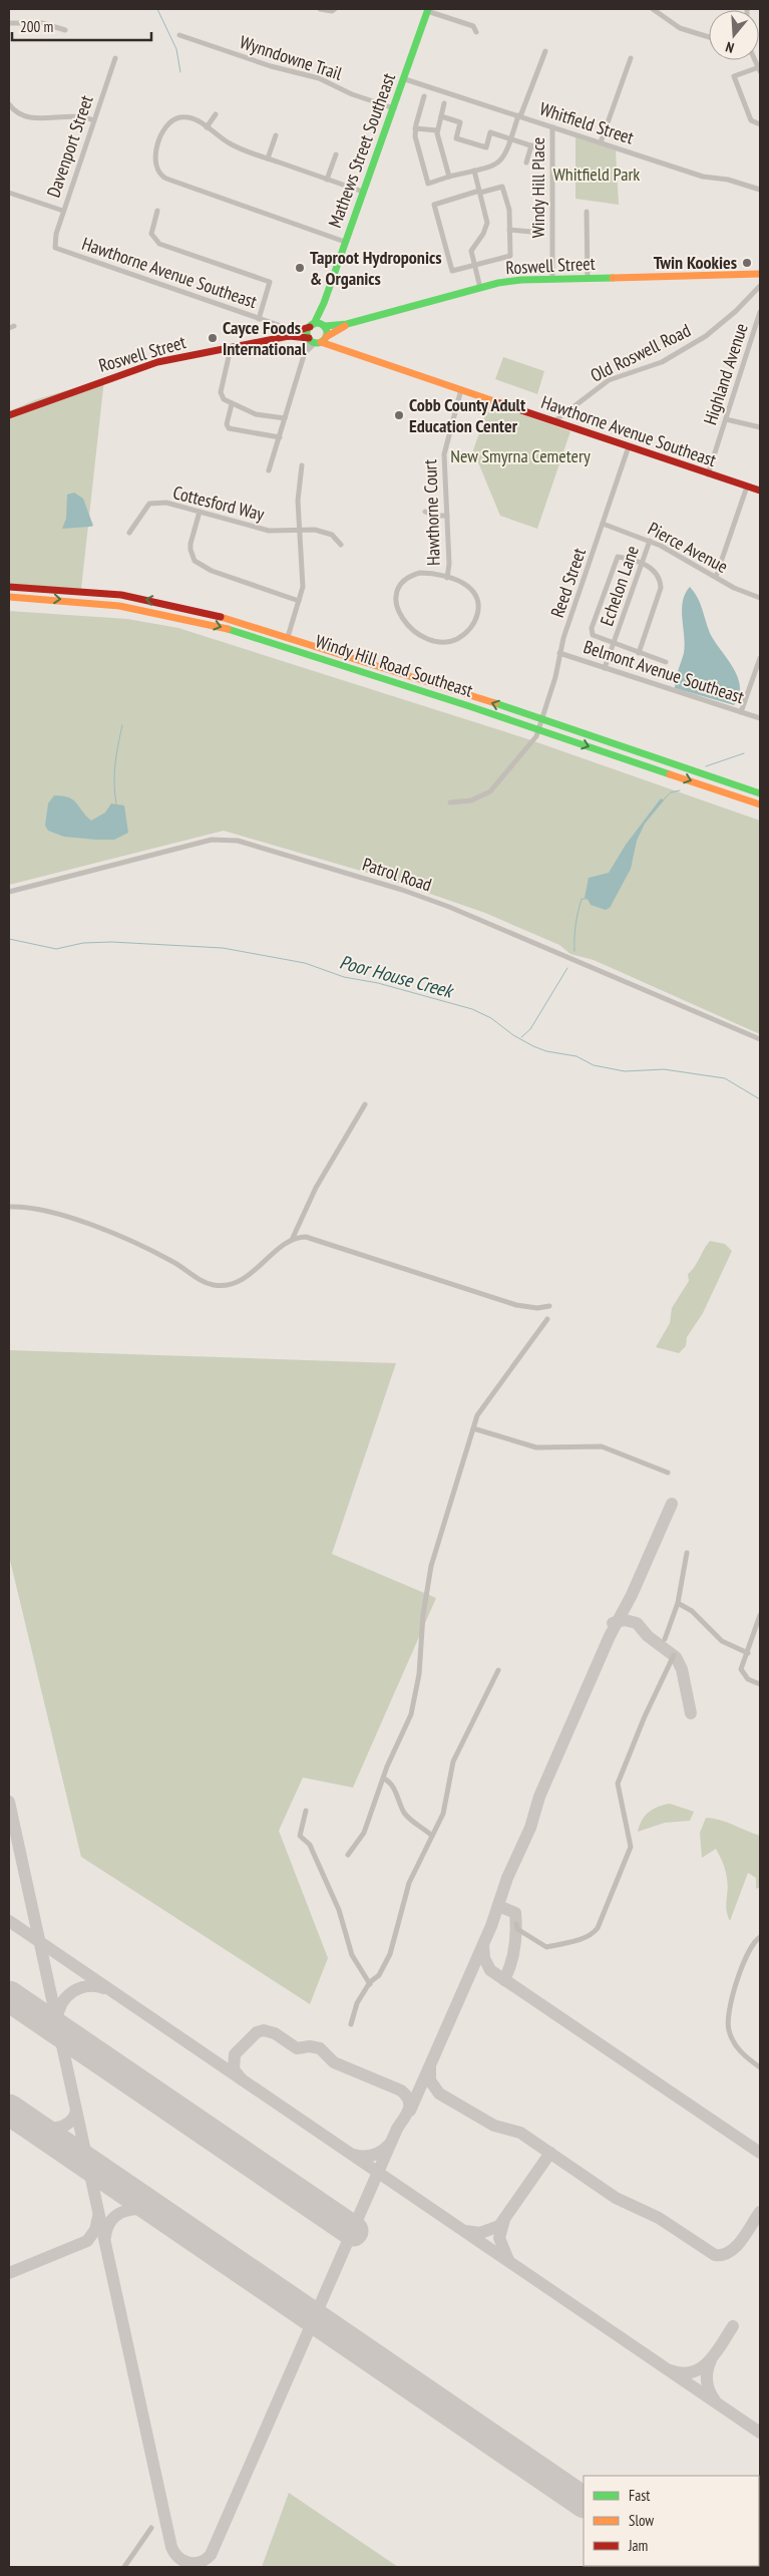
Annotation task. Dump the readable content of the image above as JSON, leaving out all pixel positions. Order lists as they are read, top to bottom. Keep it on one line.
{"streets":{"street":["Wynndowne Trail","Whitfield Street","Davenport Street","Mathews Street Southeast","Windy Hill Place","Roswell Street","Hawthorne Avenue Southeast","Old Roswell Road","Highland Avenue","Cottesford Way","Hawthorne Court","Pierce Avenue","Reed Street","Echelon Lane","Windy Hill Road Southeast","Belmont Avenue Southeast","Patrol Road"]},"crossings":[["Wynndowne Trail","Mathews Street Southeast"],["Whitfield Street","Mathews Street Southeast"],["Whitfield Street","Windy Hill Place"],["Davenport Street","Hawthorne Avenue Southeast"],["Mathews Street Southeast","Roswell Street"],["Mathews Street Southeast","Hawthorne Avenue Southeast"],["Windy Hill Place","Roswell Street"],["Roswell Street","Hawthorne Avenue Southeast"],["Hawthorne Avenue Southeast","Old Roswell Road"],["Hawthorne Avenue Southeast","Highland Avenue"],["Hawthorne Avenue Southeast","Hawthorne Court"],["Hawthorne Avenue Southeast","Reed Street"],["Pierce Avenue","Reed Street"],["Pierce Avenue","Echelon Lane"],["Reed Street","Windy Hill Road Southeast"],["Reed Street","Belmont Avenue Southeast"],["Echelon Lane","Belmont Avenue Southeast"]],"water":["Poor House Creek"],"parks":["Whitfield Park","New Smyrna Cemetery"],"places":["Twin Kookies","Taproot Hydroponics & Organics","Cayce Foods International","Cobb County Adult Education Center"],"legend":["Fast","Slow","Jam"],"scale_bar":"200 m","north":"bottom"}
